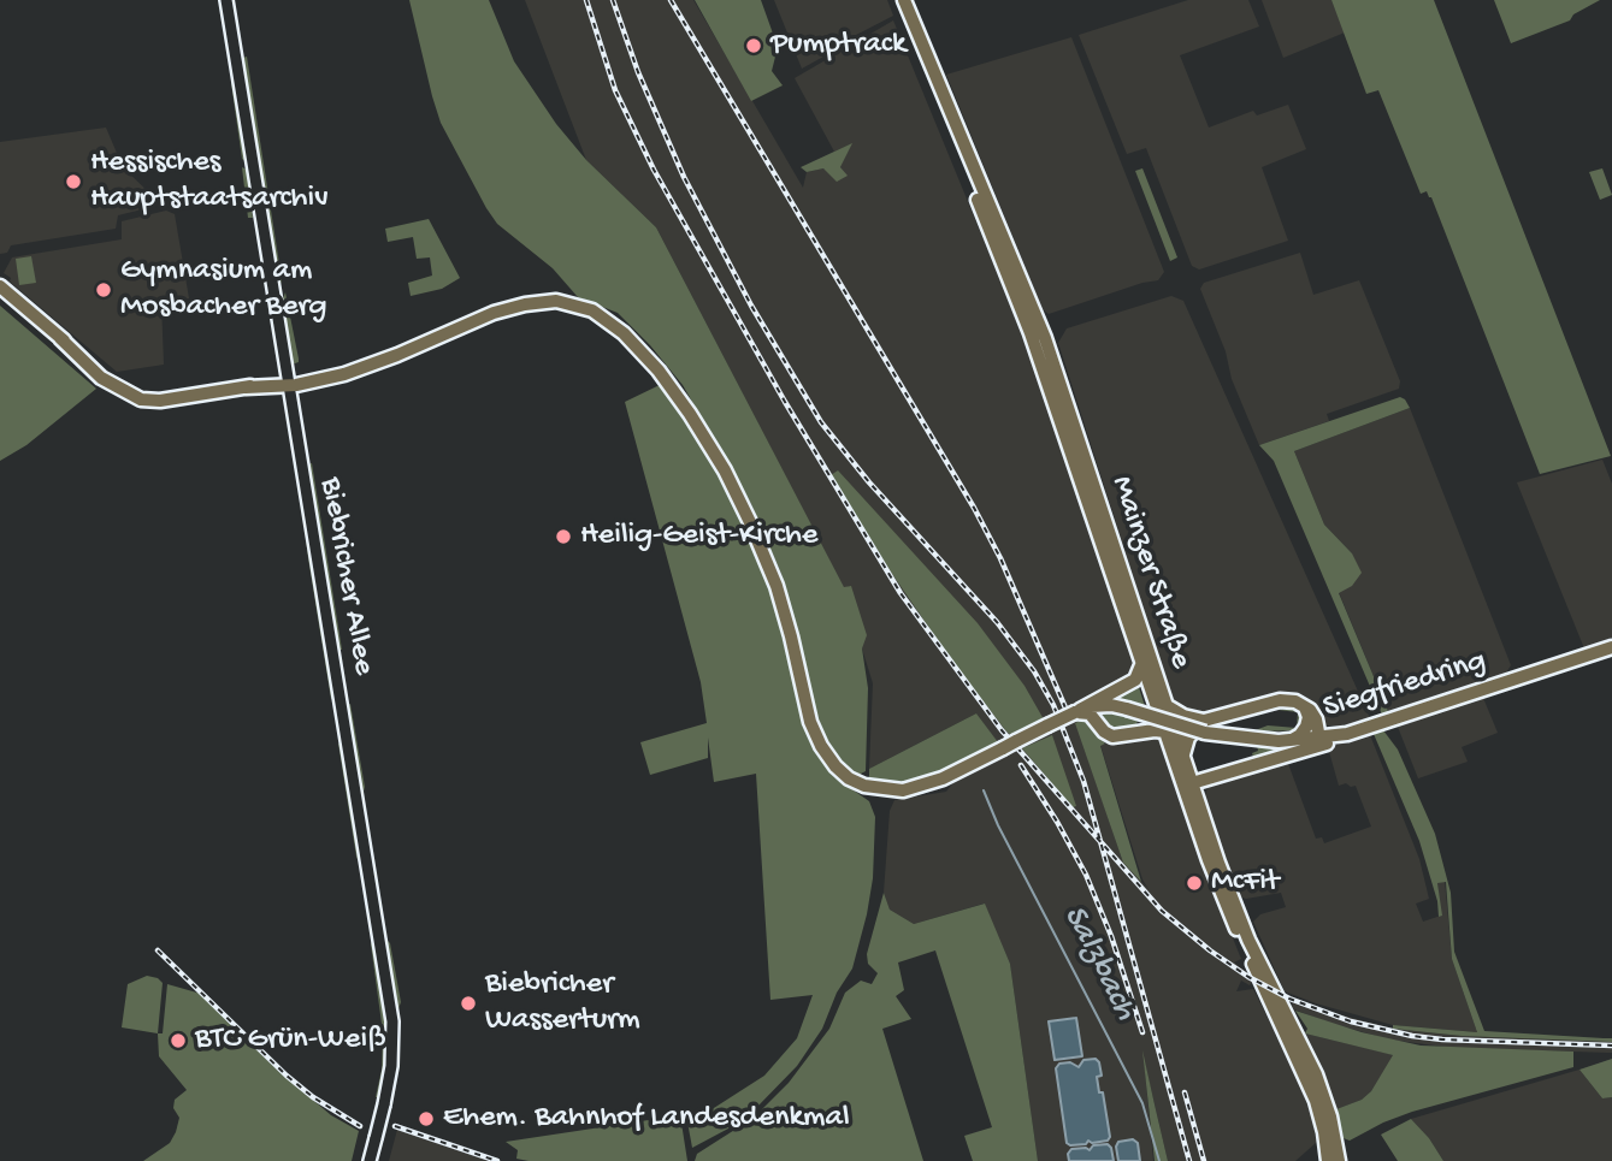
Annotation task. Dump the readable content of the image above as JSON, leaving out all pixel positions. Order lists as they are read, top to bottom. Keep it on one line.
{"streets":{"main road":["Mainzer Straße","Biebricher Allee","Siegfriedring"]},"water":["Salzbach"],"places":["Pumptrack","Hessisches Hauptstaatsarchiv","Gymnasium am Mosbacher Berg","Heilig-Geist-Kirche","McFit","Biebricher Wasserturm","BTC Grün-Weiß","Ehem. Bahnhof Landesdenkmal"]}
